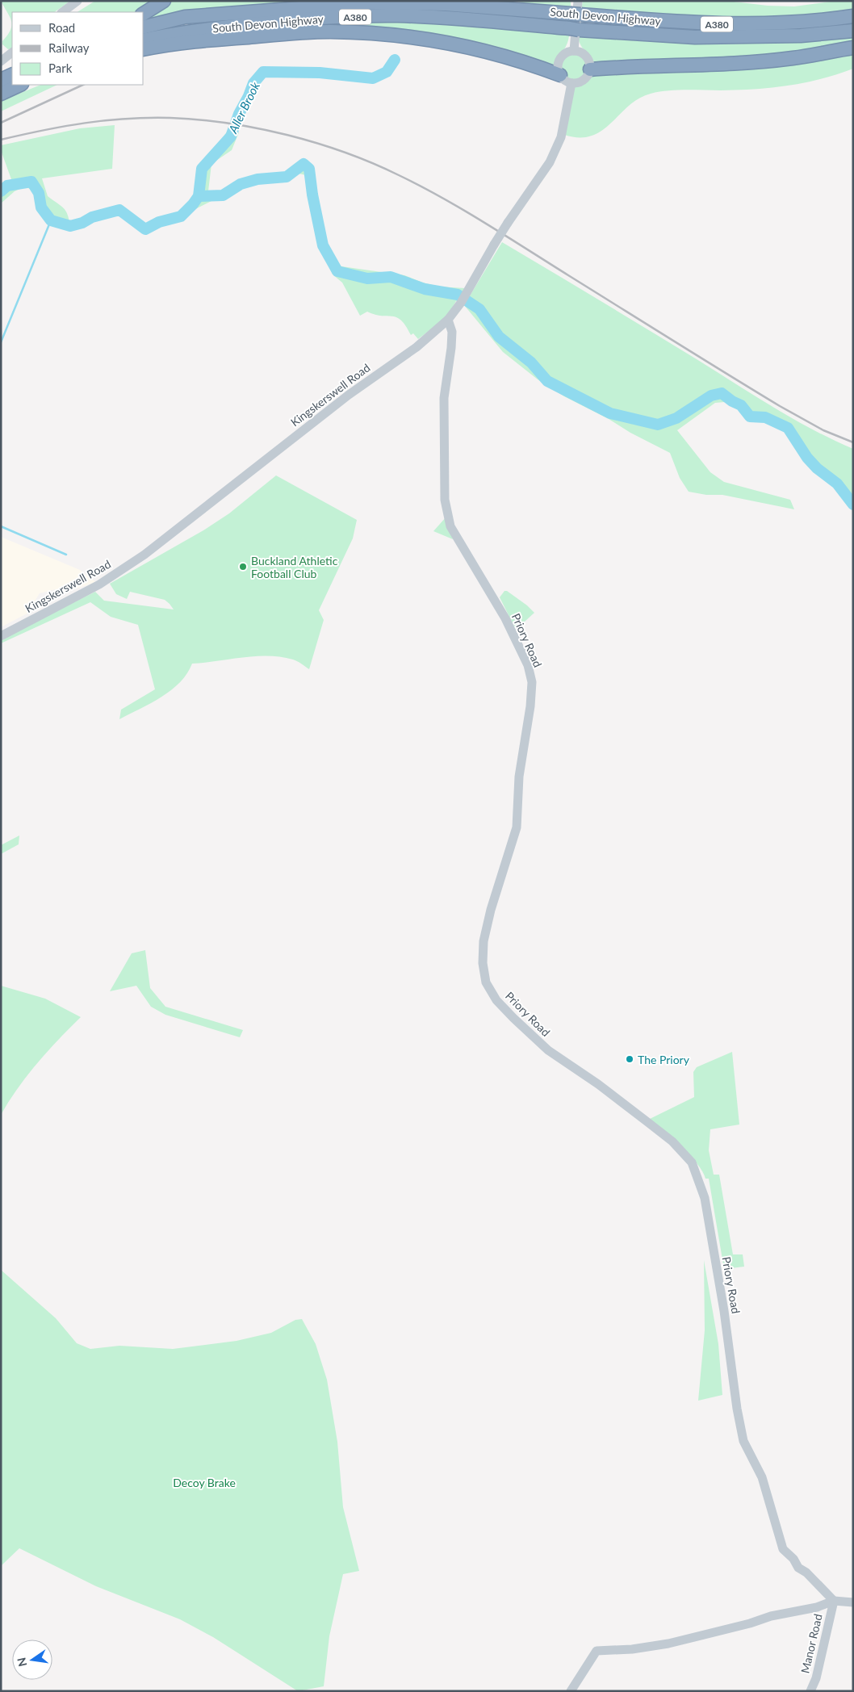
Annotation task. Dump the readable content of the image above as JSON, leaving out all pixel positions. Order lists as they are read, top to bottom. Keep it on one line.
{"streets":{"highway":["South Devon Highway","A380"],"street":["Kingskerswell Road","Priory Road","Manor Road"]},"crossings":[["South Devon Highway","A380"],["A380","Kingskerswell Road"],["Kingskerswell Road","Priory Road"],["Priory Road","Manor Road"]],"water":["Aller Brook"],"parks":["Decoy Brake"],"places":["Buckland Athletic Football Club","The Priory"],"legend":["Road","Railway","Park"],"north":"left"}
